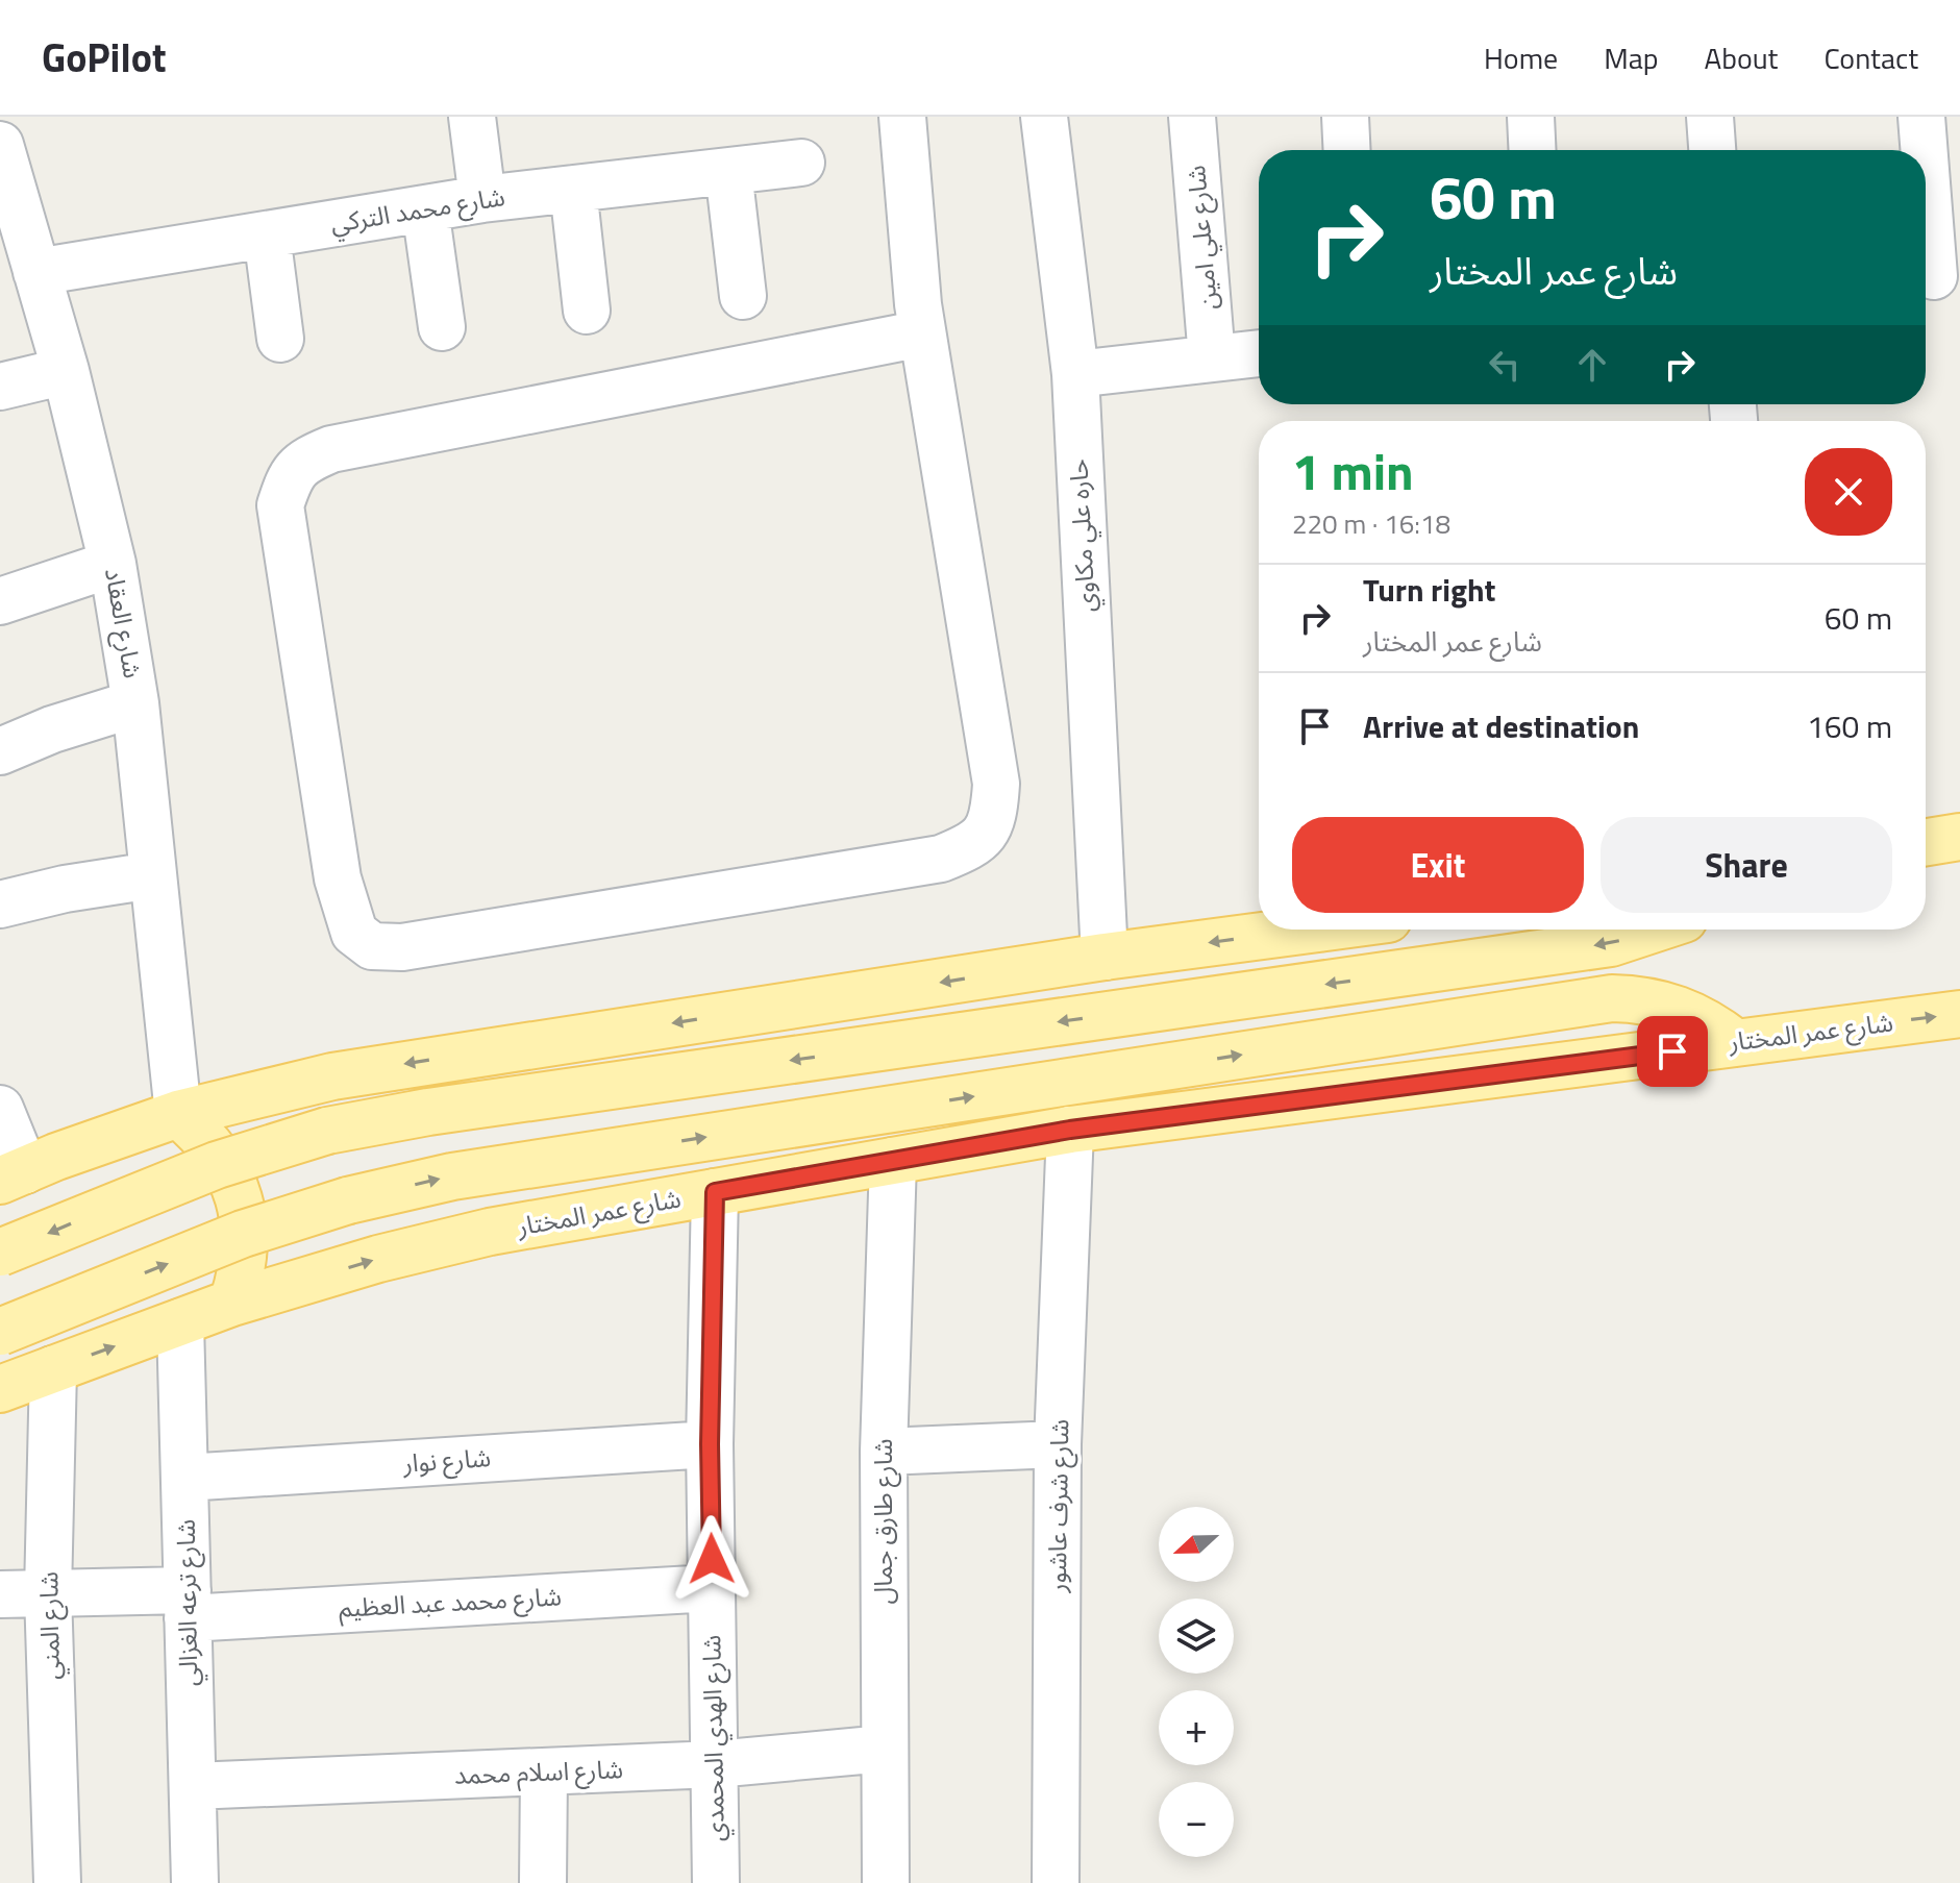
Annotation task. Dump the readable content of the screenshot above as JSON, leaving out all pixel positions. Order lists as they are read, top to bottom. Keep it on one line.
{"streets":{"main road":["شارع عمر المختار"],"street":["شارع محمد التركي","شارع علي امين","حاره علي مكاوي","شارع العقاد","شارع نوار","شارع شرف عاشور","شارع طارق جمال","شارع ترعه الغزالي","شارع محمد عبد العظيم","شارع المني","شارع الهدي المحمدي","شارع اسلام محمد"]},"crossings":[["شارع محمد التركي","شارع العقاد"],["شارع عمر المختار","شارع شرف عاشور"],["شارع عمر المختار","شارع طارق جمال"],["شارع عمر المختار","شارع ترعه الغزالي"],["شارع عمر المختار","شارع المني"],["شارع عمر المختار","شارع الهدي المحمدي"],["شارع نوار","شارع ترعه الغزالي"],["شارع نوار","شارع الهدي المحمدي"],["شارع طارق جمال","شارع اسلام محمد"],["شارع ترعه الغزالي","شارع محمد عبد العظيم"],["شارع ترعه الغزالي","شارع اسلام محمد"],["شارع محمد عبد العظيم","شارع المني"],["شارع محمد عبد العظيم","شارع الهدي المحمدي"],["شارع الهدي المحمدي","شارع اسلام محمد"]],"north":"left","page":{"header":"GoPilot","nav":["Home","Map","About","Contact"],"turn":["60 m","شارع عمر المختار"],"heading":["1 min","220 m · 16:18"],"list":[{"name":"Turn right","note":"شارع عمر المختار","value":"60 m"},{"name":"Arrive at destination","value":"160 m"}],"buttons":["Exit","Share"],"map_buttons":["+","−"]}}
